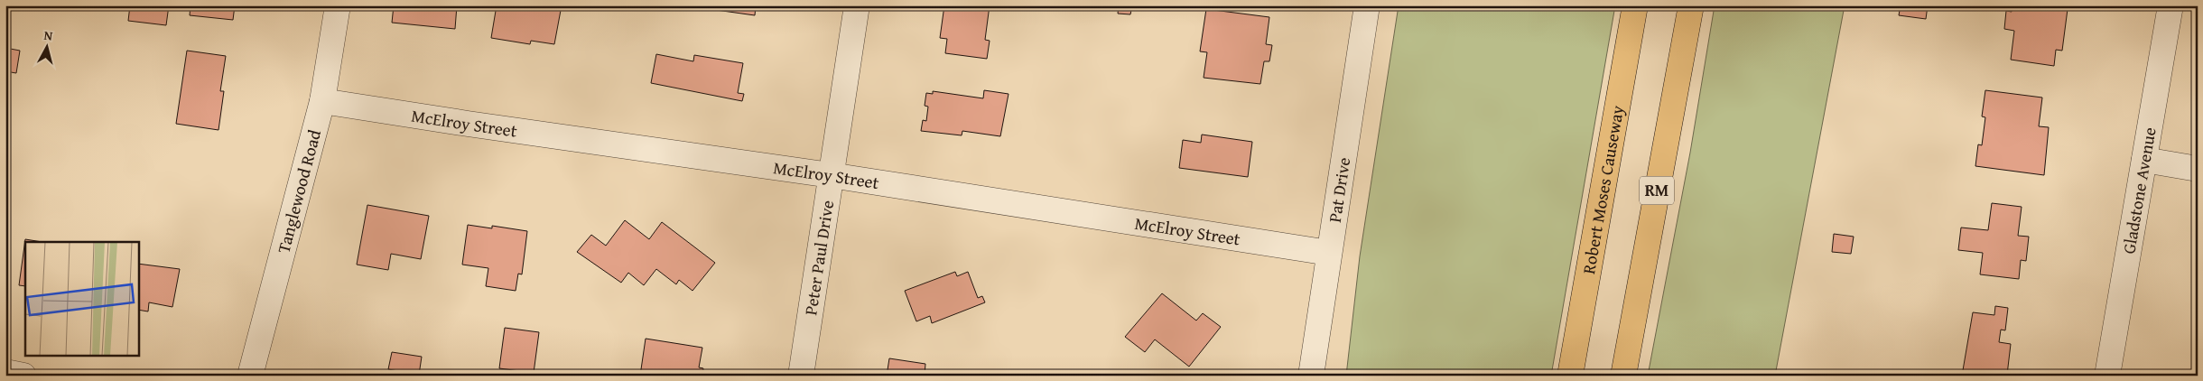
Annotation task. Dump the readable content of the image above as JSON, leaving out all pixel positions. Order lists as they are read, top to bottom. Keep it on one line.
{"streets":{"highway":["Robert Moses Causeway","RM"],"street":["McElroy Street","Pat Drive","Gladstone Avenue","Tanglewood Road","Peter Paul Drive"]},"crossings":[["McElroy Street","Pat Drive"],["McElroy Street","Tanglewood Road"],["McElroy Street","Peter Paul Drive"]],"north":"top"}
